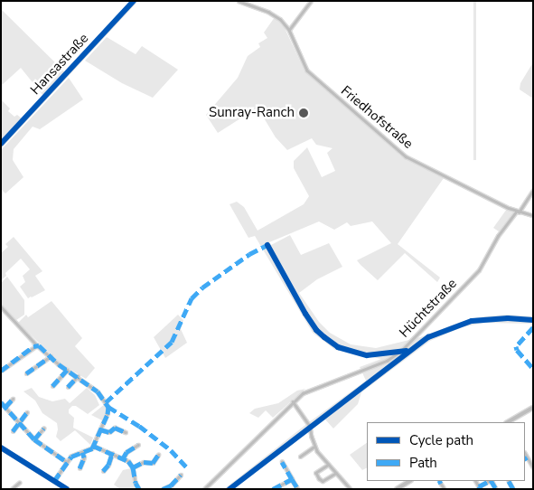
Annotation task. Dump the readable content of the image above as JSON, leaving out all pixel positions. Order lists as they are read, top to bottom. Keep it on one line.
{"streets":{"street":["Hansastraße","Friedhofstraße","Hüchtstraße"]},"crossings":[["Friedhofstraße","Hüchtstraße"]],"places":["Sunray-Ranch"],"legend":["Cycle path","Path"]}
